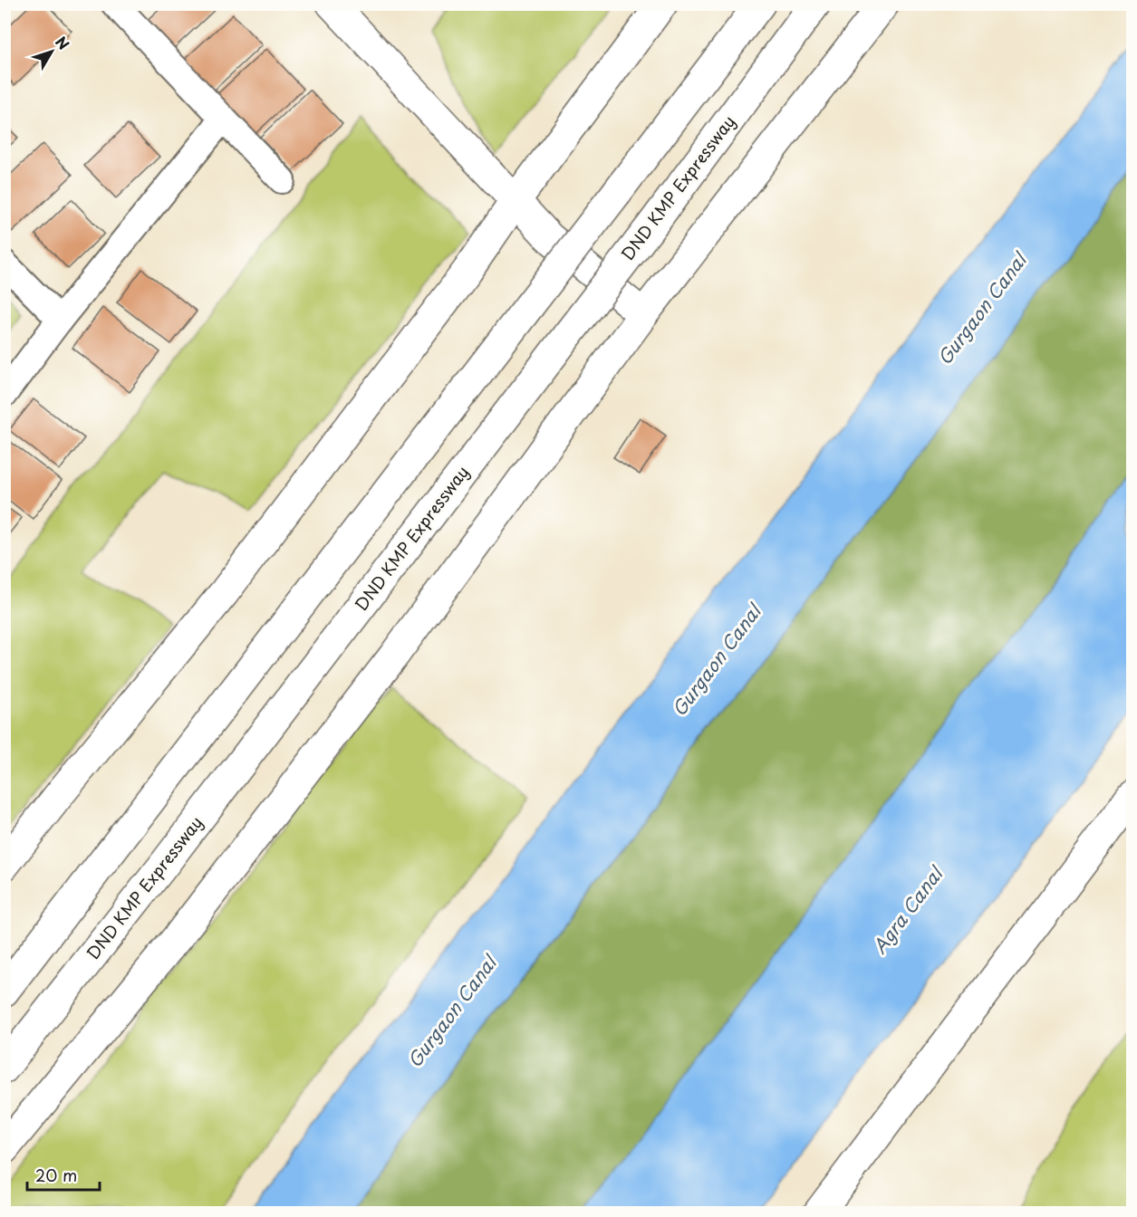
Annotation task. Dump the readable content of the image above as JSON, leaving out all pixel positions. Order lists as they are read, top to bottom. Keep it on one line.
{"streets":{"main road":["DND KMP Expressway"]},"water":["Gurgaon Canal","Agra Canal"],"scale_bar":"20 m","north":"top right"}
